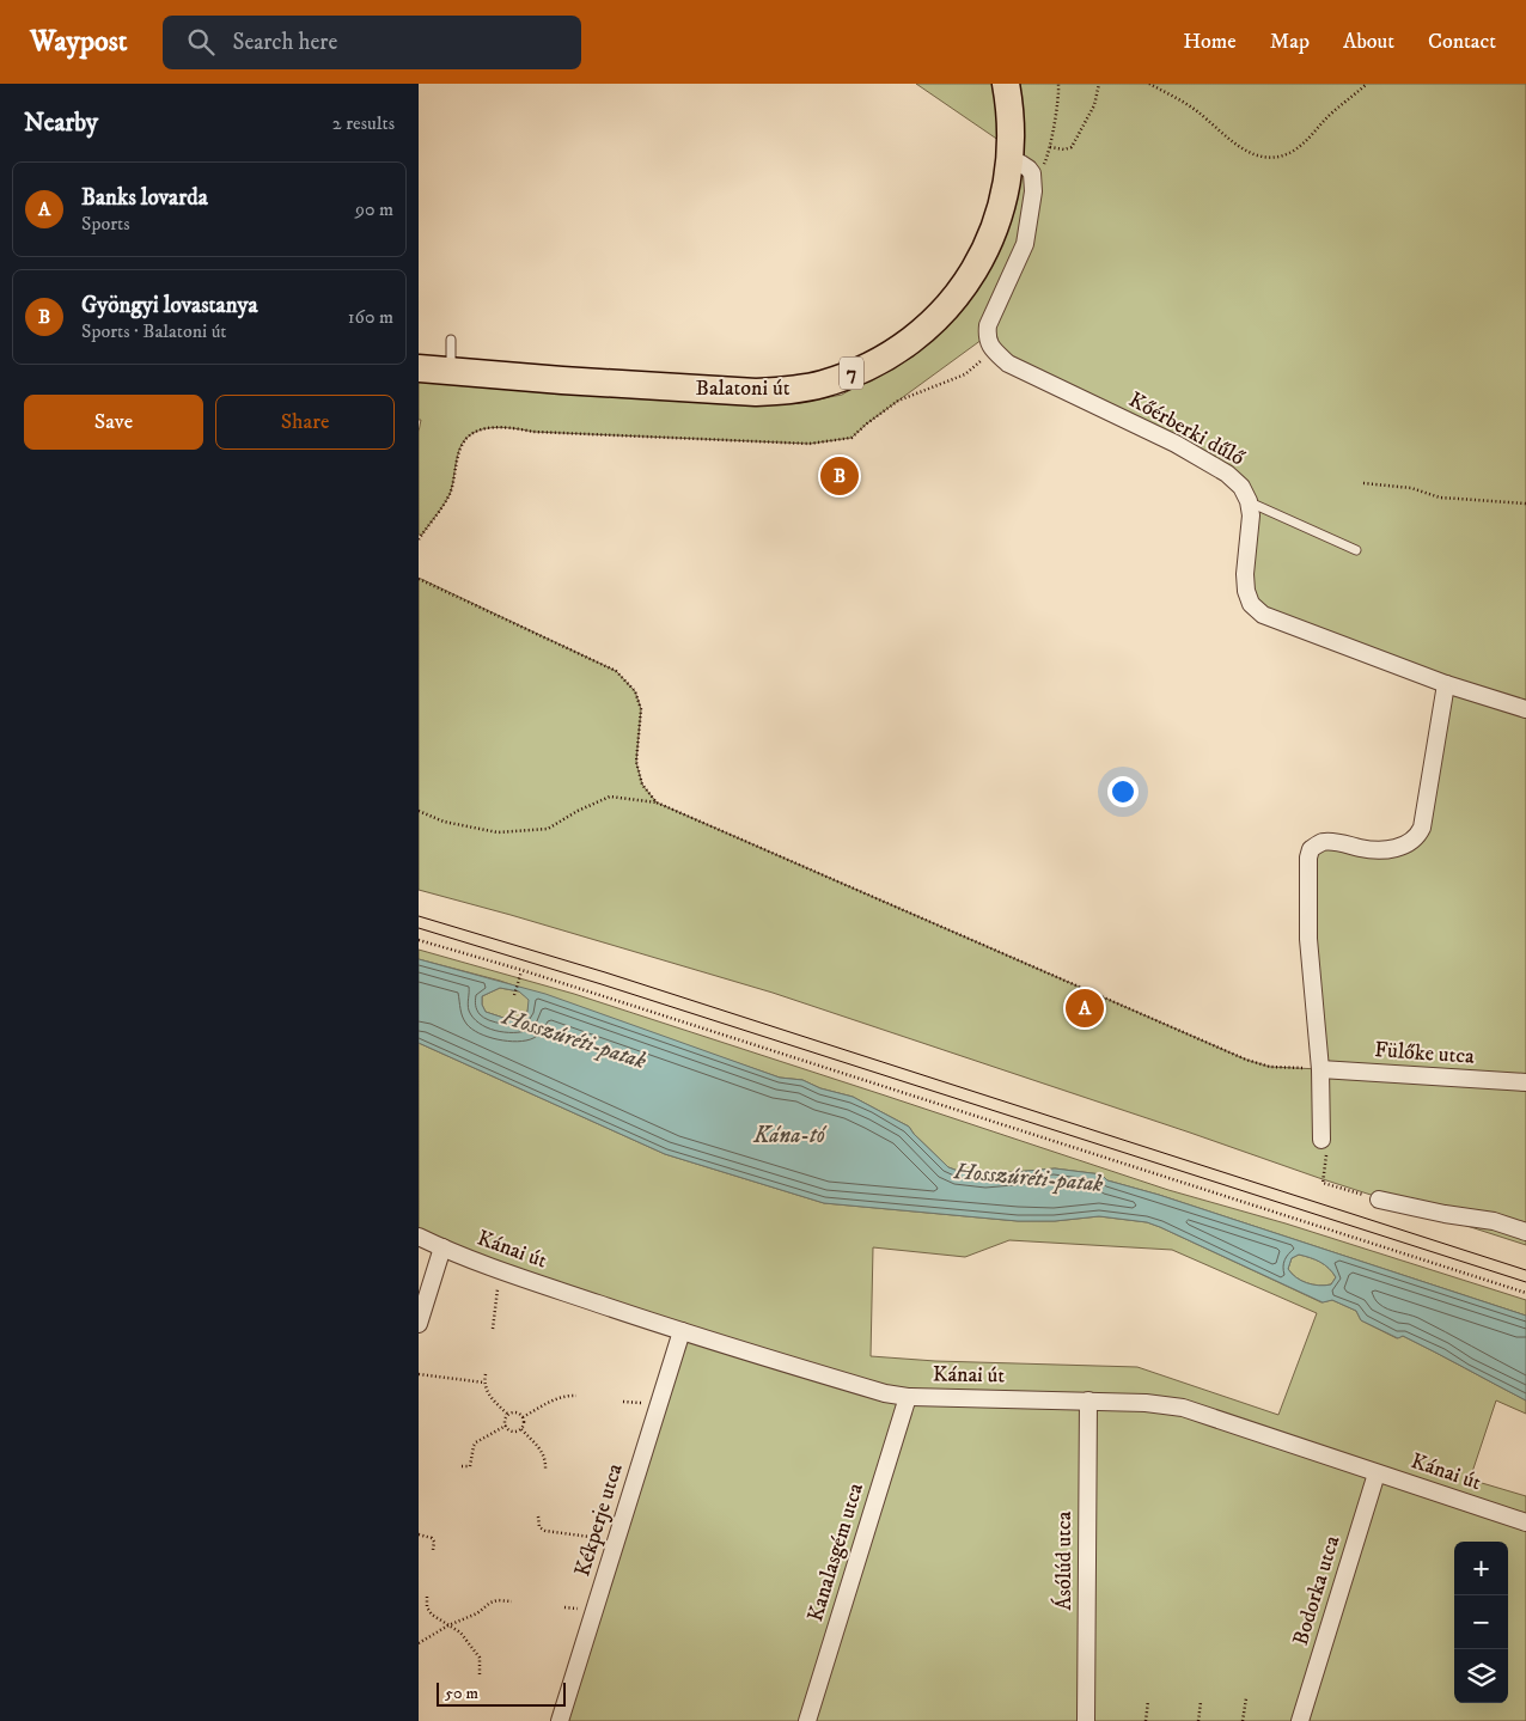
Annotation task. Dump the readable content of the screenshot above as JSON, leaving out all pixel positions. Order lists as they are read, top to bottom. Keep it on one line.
{"streets":{"main road":["7","Balatoni út"],"street":["Kőérberki dűlő","Fülőke utca","Kánai út","Kékperje utca","Kanalasgém utca","Ásólúd utca","Bodorka utca"]},"crossings":[["Kánai út","Kékperje utca"],["Kánai út","Kanalasgém utca"],["Kánai út","Ásólúd utca"],["Kánai út","Bodorka utca"]],"water":["Hosszúréti-patak","Kána-tó"],"scale_bar":"50 m","page":{"header":"Waypost","search":"Search here","nav":["Home","Map","About","Contact"],"heading":["Nearby","2 results"],"list":[{"mark":"A","name":"Banks lovarda","note":"Sports","value":"90 m"},{"mark":"B","name":"Gyöngyi lovastanya","note":"Sports · Balatoni út","value":"160 m"}],"buttons":["Save","Share"],"pins":["B","A"],"map_buttons":["+","−"],"scale":"50 m"}}
